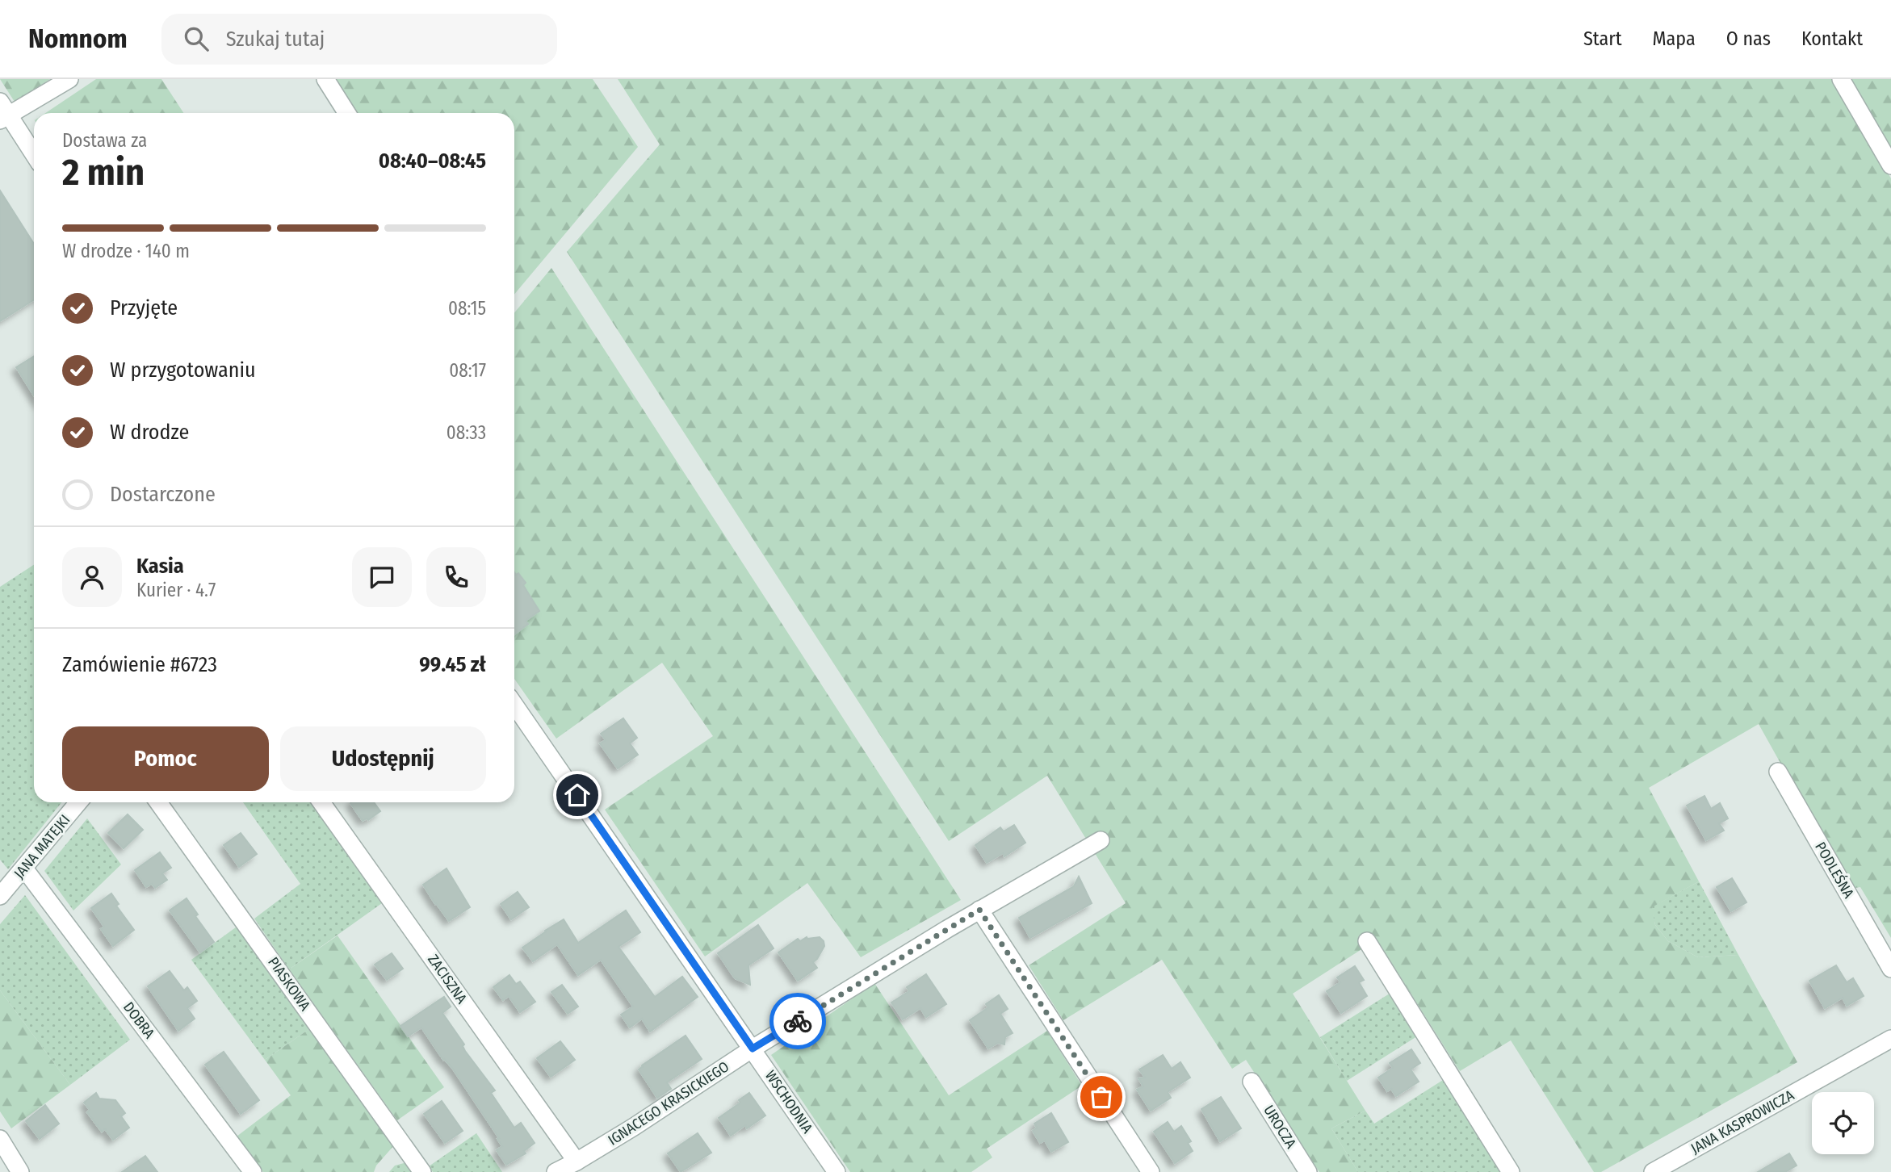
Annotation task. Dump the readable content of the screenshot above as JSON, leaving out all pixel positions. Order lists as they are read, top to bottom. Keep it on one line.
{"streets":{"street":["JANA MATEJKI","PODLEŚNA","ZACISZNA","PIASKOWA","DOBRA","WSCHODNIA","IGNACEGO KRASICKIEGO","JANA KASPROWICZA","UROCZA"]},"crossings":[["JANA MATEJKI","DOBRA"],["ZACISZNA","IGNACEGO KRASICKIEGO"],["WSCHODNIA","IGNACEGO KRASICKIEGO"]],"page":{"header":"Nomnom","search":"Szukaj tutaj","nav":["Start","Mapa","O nas","Kontakt"],"heading":["2 min","Dostawa za","08:40–08:45"],"panel":["Kasia","Kurier · 4.7","Zamówienie #6723","99.45 zł"],"bar":"W drodze · 140 m","list":[["Przyjęte","08:15"],["W przygotowaniu","08:17"],["W drodze","08:33"],"Dostarczone"],"buttons":["Pomoc","Udostępnij"]}}
